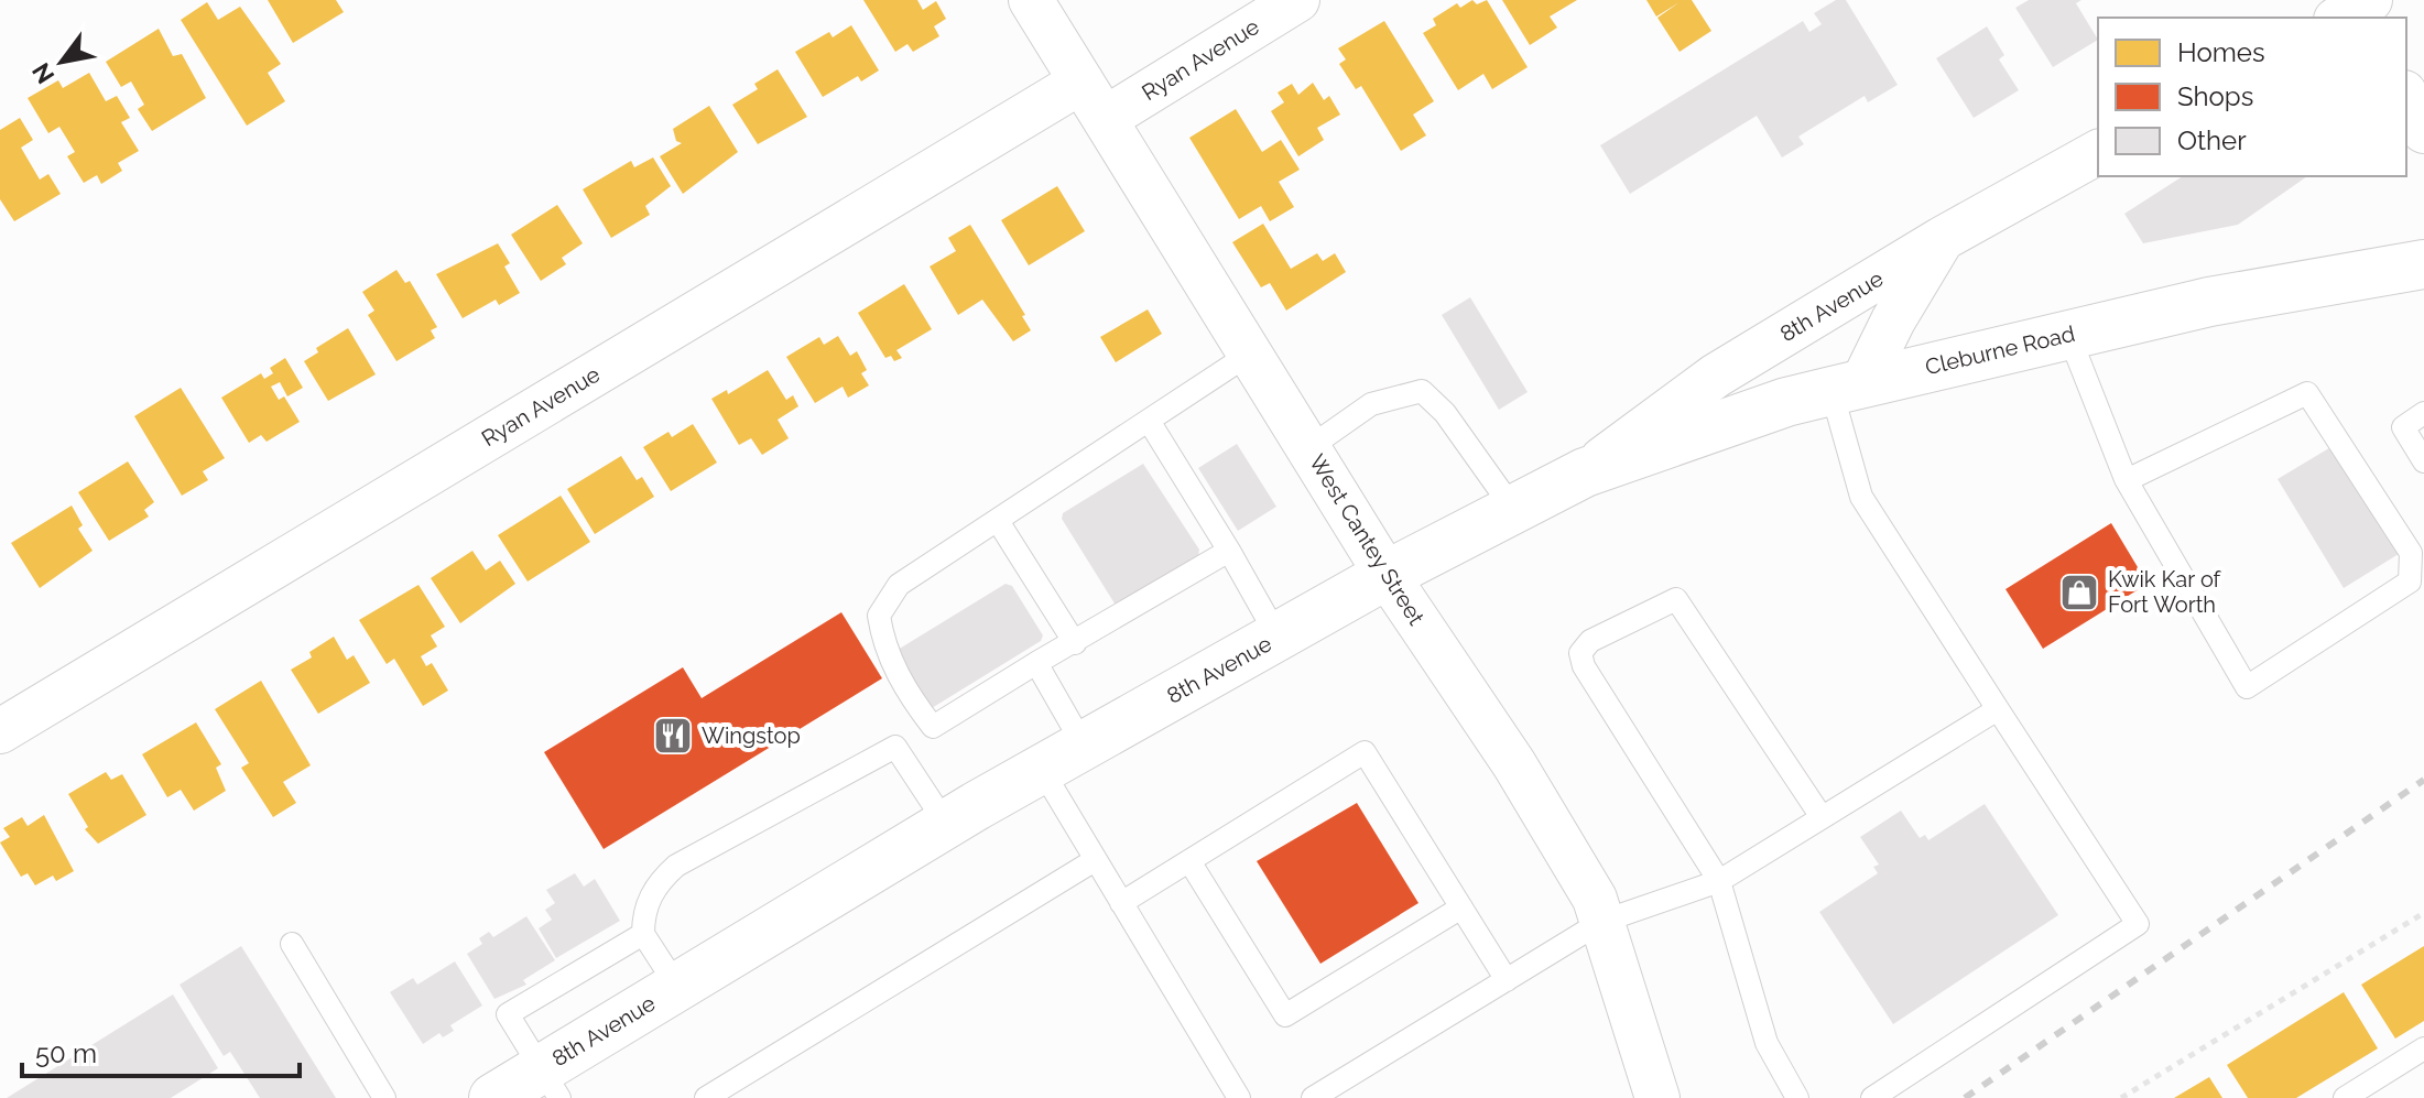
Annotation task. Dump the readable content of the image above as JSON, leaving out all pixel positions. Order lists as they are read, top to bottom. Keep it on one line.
{"streets":{"main road":["8th Avenue","Cleburne Road"],"street":["Ryan Avenue","West Cantey Street"]},"crossings":[["Ryan Avenue","West Cantey Street"],["8th Avenue","Cleburne Road"],["8th Avenue","West Cantey Street"]],"places":{"shop":["Kwik Kar of Fort Worth"],"restaurant":["Wingstop"]},"legend":["Homes","Shops","Other"],"scale_bar":"50 m","north":"bottom left"}
